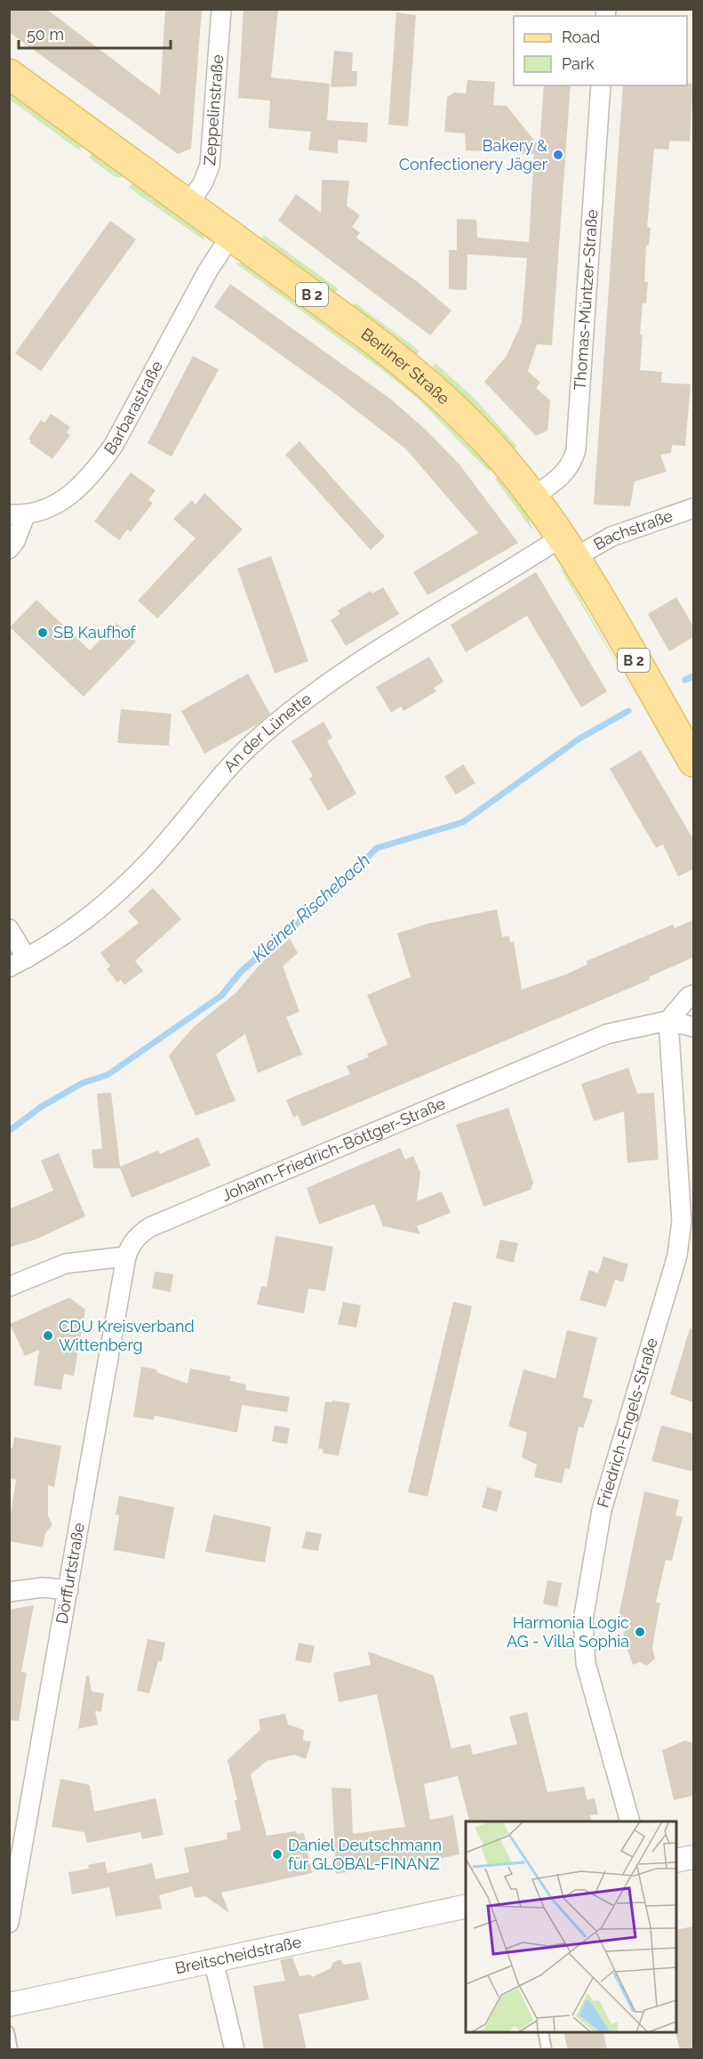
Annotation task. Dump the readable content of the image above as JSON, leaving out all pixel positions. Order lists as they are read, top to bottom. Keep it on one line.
{"streets":{"main road":["B 2","Berliner Straße"],"street":["Zeppelinstraße","Thomas-Müntzer-Straße","Barbarastraße","Bachstraße","An der Lünette","Johann-Friedrich-Böttger-Straße","Friedrich-Engels-Straße","Dörffurtstraße","Breitscheidstraße"]},"crossings":[["Zeppelinstraße","Berliner Straße"],["Thomas-Müntzer-Straße","Berliner Straße"],["Berliner Straße","Barbarastraße"],["Berliner Straße","Bachstraße"],["Berliner Straße","An der Lünette"],["Bachstraße","An der Lünette"],["Johann-Friedrich-Böttger-Straße","Friedrich-Engels-Straße"],["Johann-Friedrich-Böttger-Straße","Dörffurtstraße"]],"water":["Kleiner Rischebach"],"places":["Bakery & Confectionery Jäger","SB Kaufhof","CDU Kreisverband Wittenberg","Harmonia Logic AG - Villa Sophia","Daniel Deutschmann für GLOBAL-FINANZ"],"legend":["Road","Park"],"scale_bar":"50 m"}
